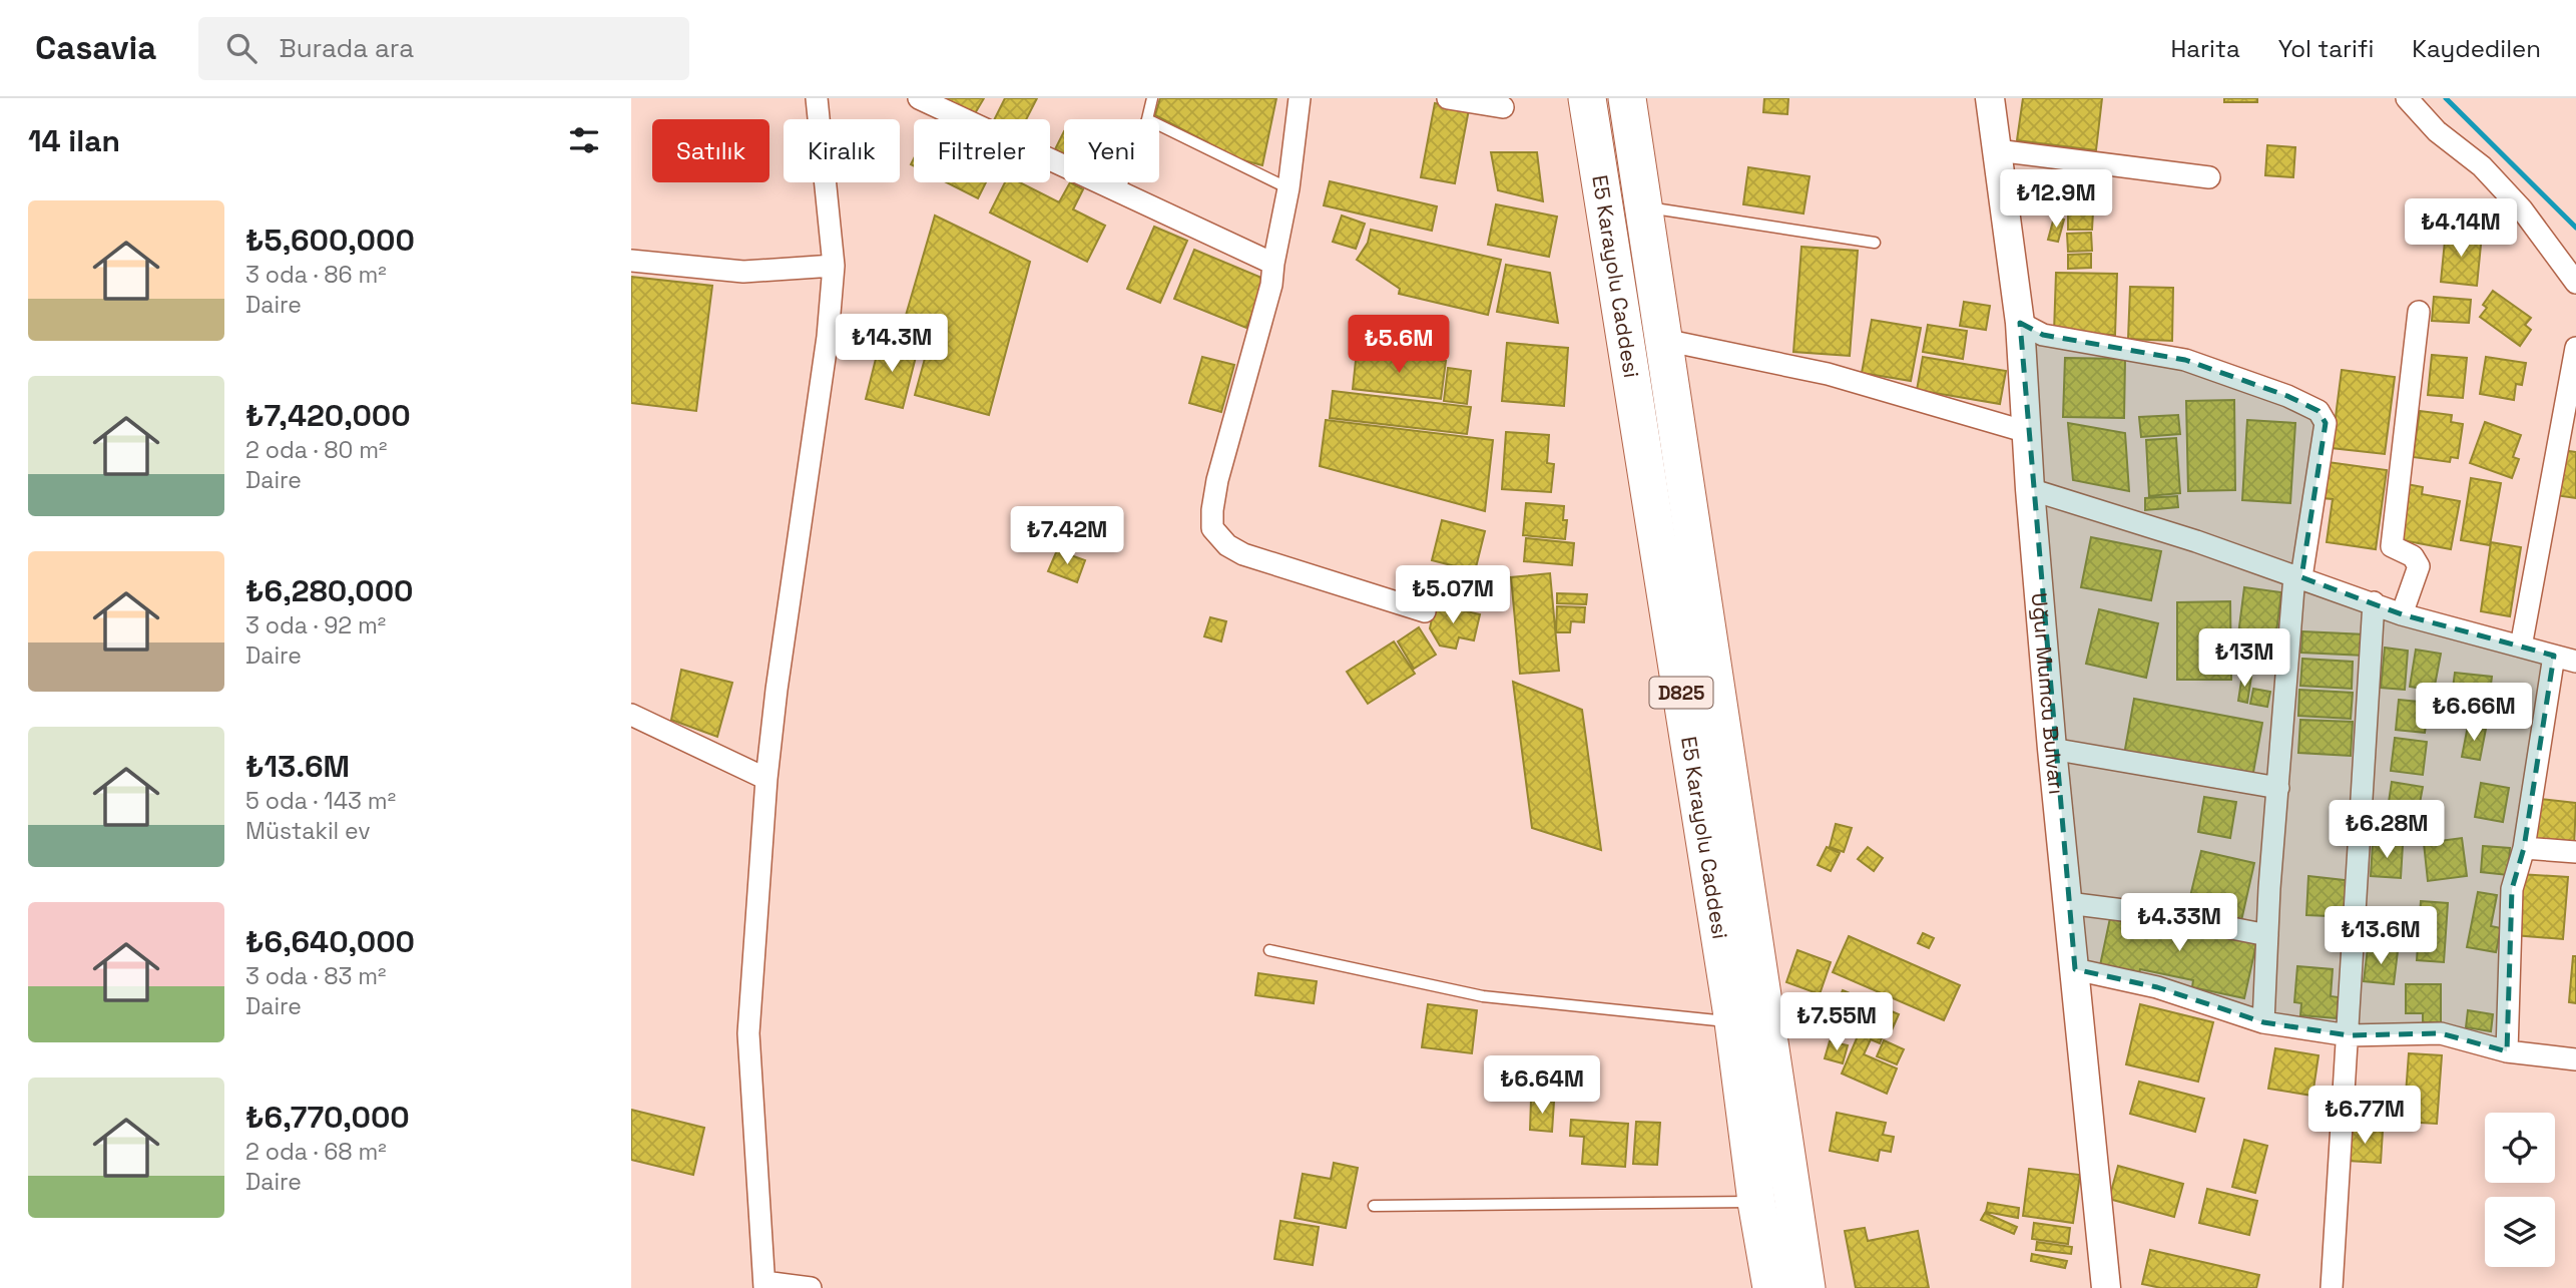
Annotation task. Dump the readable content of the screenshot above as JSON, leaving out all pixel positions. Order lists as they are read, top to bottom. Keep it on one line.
{"streets":{"highway":["E5 Karayolu Caddesi","D825"],"street":["Uğur Mumcu Bulvarı"]},"page":{"header":"Casavia","search":"Burada ara","nav":["Harita","Yol tarifi","Kaydedilen"],"heading":"14 ilan","chip":["Satılık","Kiralık","Filtreler","Yeni"],"price":["₺12.9M","₺4.14M","₺14.3M","₺5.6M","₺7.42M","₺5.07M","₺13M","₺6.66M","₺6.28M","₺4.33M","₺13.6M","₺7.55M","₺6.64M","₺6.77M"],"list":[{"name":"₺5,600,000","note":"3 oda · 86 m² · Daire"},{"name":"₺7,420,000","note":"2 oda · 80 m² · Daire"},{"name":"₺6,280,000","note":"3 oda · 92 m² · Daire"},{"name":"₺13.6M","note":"5 oda · 143 m² · Müstakil ev"},{"name":"₺6,640,000","note":"3 oda · 83 m² · Daire"},{"name":"₺6,770,000","note":"2 oda · 68 m² · Daire"}]}}
